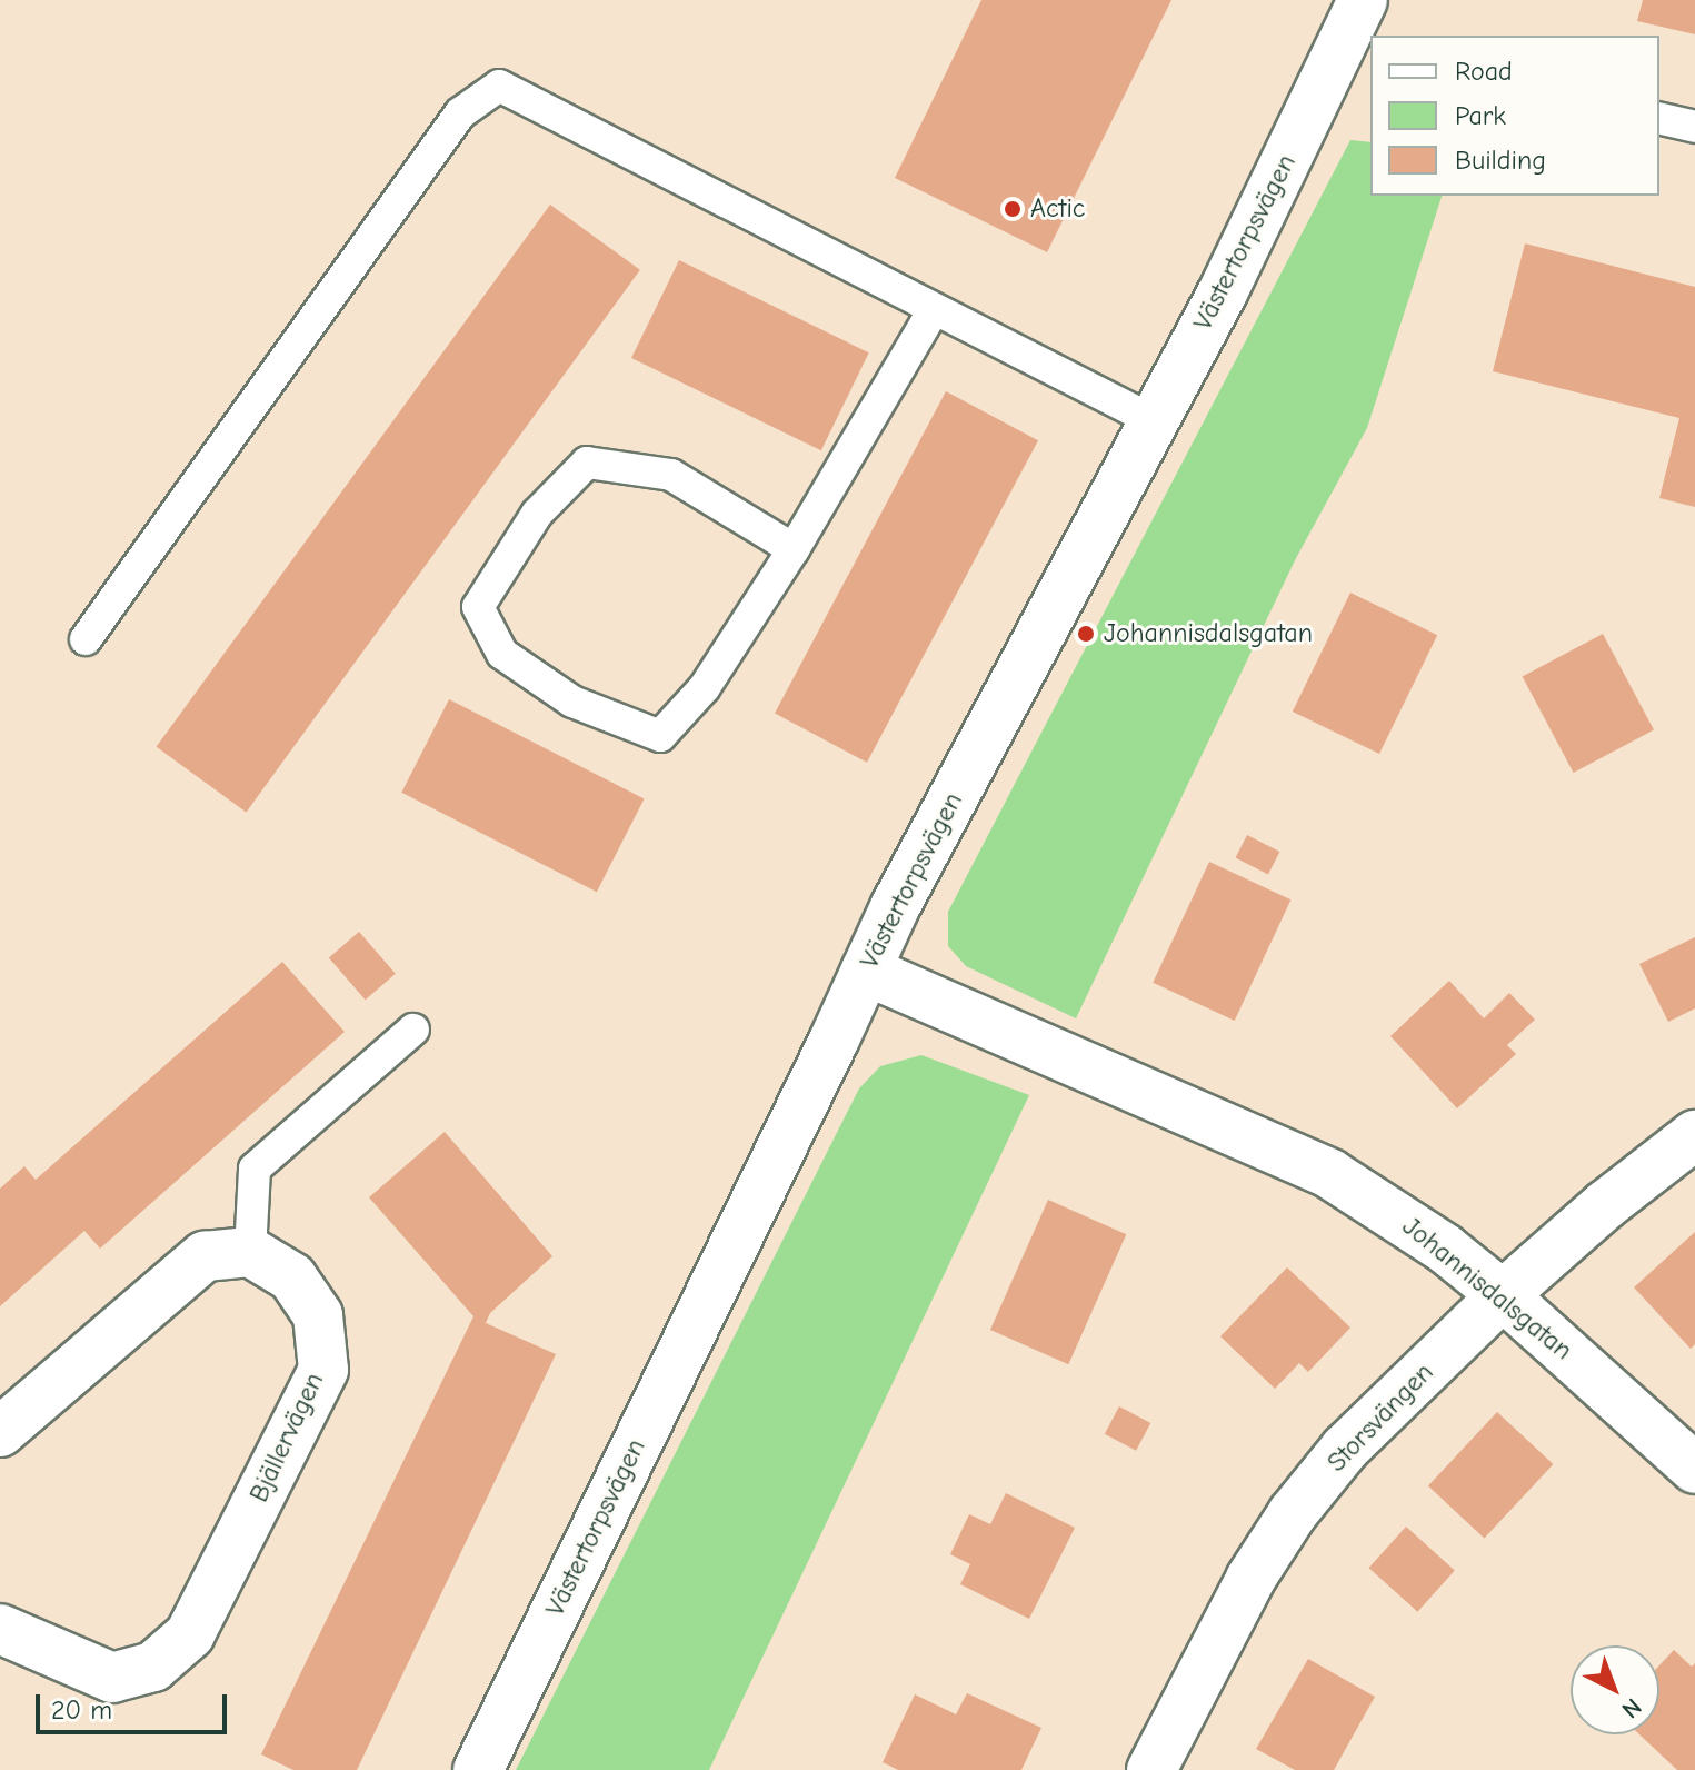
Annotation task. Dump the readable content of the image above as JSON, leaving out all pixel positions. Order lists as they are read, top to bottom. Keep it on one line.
{"streets":{"street":["Västertorpsvägen","Johannisdalsgatan","Storsvängen","Bjällervägen"]},"crossings":[["Västertorpsvägen","Johannisdalsgatan"],["Johannisdalsgatan","Storsvängen"]],"places":["Actic","Johannisdalsgatan"],"legend":["Road","Park","Building"],"scale_bar":"20 m","north":"bottom right"}
